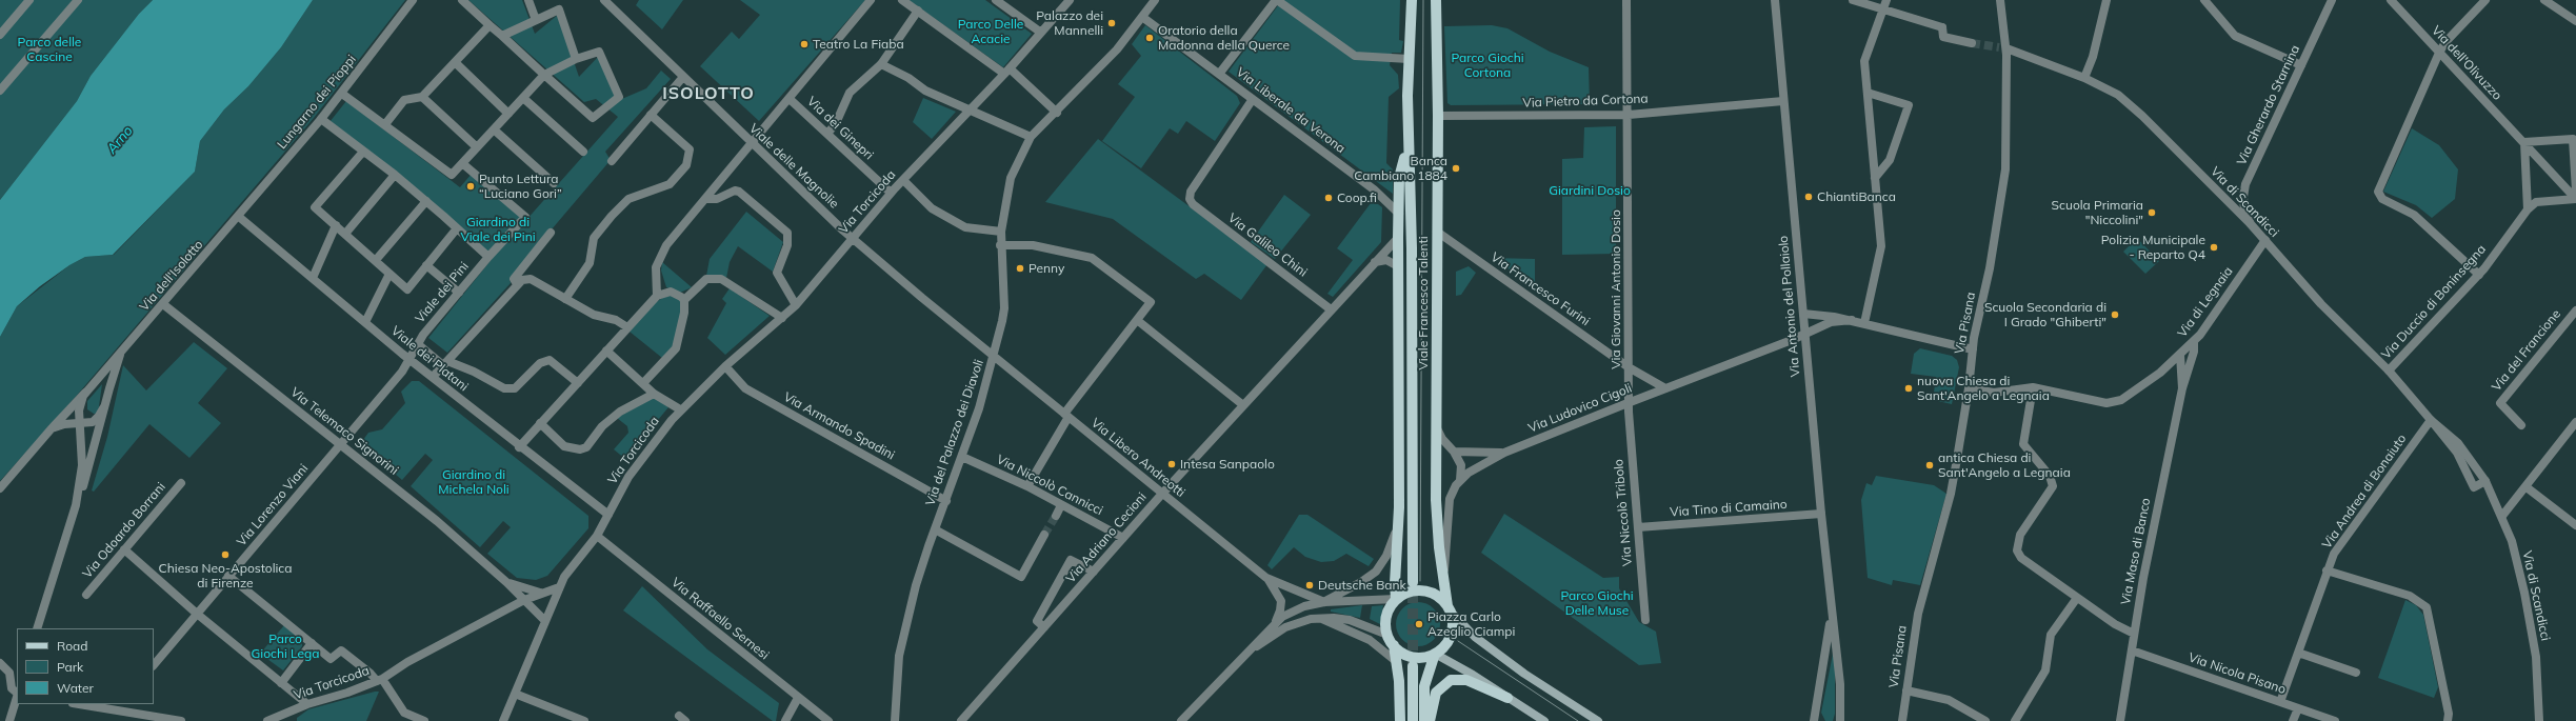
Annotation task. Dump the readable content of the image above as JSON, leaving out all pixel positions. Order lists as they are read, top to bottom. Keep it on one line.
{"streets":{"main road":["Viale Francesco Talenti"],"street":["Via dell'Olivuzzo","Via Pietro da Cortona","Lungarno dei Pioppi","Via Gherardo Starnina","Via Liberale da Verona","Via dei Ginepri","Viale delle Magnolie","Via Torcicoda","Via di Scandicci","Via Galileo Chini","Via dell'Isolotto","Via Francesco Furini","Via Giovanni Antonio Dosio","Viale dei Pini","Via di Legnaia","Via Duccio di Boninsegna","Via Antonio del Pollaiolo","Via Pisana","Via del Francione","Viale dei Platani","Via Ludovico Cigoli","Via Armando Spadini","Via Telemaco Signorini","Via del Palazzo dei Diavoli","Via Libero Andreotti","Via Niccolò Cannicci","Via Andrea di Bonaiuto","Via Lorenzo Viani","Via Tino di Camaino","Via Niccolò Tribolo","Via Odoardo Borrani","Via Adriano Cecioni","Via Maso di Banco","Via Raffaello Sernesi","Via Nicola Pisano"]},"crossings":[["Via dell'Olivuzzo","Via Duccio di Boninsegna"],["Via Pietro da Cortona","Via Giovanni Antonio Dosio"],["Via Pietro da Cortona","Viale Francesco Talenti"],["Via Pietro da Cortona","Via Antonio del Pollaiolo"],["Lungarno dei Pioppi","Via dell'Isolotto"],["Lungarno dei Pioppi","Viale dei Platani"],["Via Gherardo Starnina","Via di Scandicci"],["Via Liberale da Verona","Via Galileo Chini"],["Via Liberale da Verona","Viale Francesco Talenti"],["Via Liberale da Verona","Via del Palazzo dei Diavoli"],["Via dei Ginepri","Via Torcicoda"],["Viale delle Magnolie","Via Torcicoda"],["Viale delle Magnolie","Via del Palazzo dei Diavoli"],["Viale delle Magnolie","Via Libero Andreotti"],["Via Torcicoda","Viale dei Platani"],["Via Torcicoda","Via Armando Spadini"],["Via Torcicoda","Via Telemaco Signorini"],["Via Torcicoda","Via Raffaello Sernesi"],["Via di Scandicci","Via di Legnaia"],["Via di Scandicci","Via Duccio di Boninsegna"],["Via di Scandicci","Via Pisana"],["Via di Scandicci","Via Andrea di Bonaiuto"],["Via Galileo Chini","Via Adriano Cecioni"],["Via dell'Isolotto","Viale dei Platani"],["Via dell'Isolotto","Via Telemaco Signorini"],["Via Francesco Furini","Via Giovanni Antonio Dosio"],["Via Francesco Furini","Viale Francesco Talenti"],["Via Francesco Furini","Via Ludovico Cigoli"],["Via Giovanni Antonio Dosio","Via Ludovico Cigoli"],["Via Giovanni Antonio Dosio","Via Niccolò Tribolo"],["Viale dei Pini","Viale dei Platani"],["Viale dei Pini","Via Lorenzo Viani"],["Via di Legnaia","Via Pisana"],["Via di Legnaia","Via Maso di Banco"],["Viale Francesco Talenti","Via Ludovico Cigoli"],["Viale Francesco Talenti","Via Libero Andreotti"],["Viale Francesco Talenti","Via Adriano Cecioni"],["Via Antonio del Pollaiolo","Via Ludovico Cigoli"],["Via Antonio del Pollaiolo","Via Tino di Camaino"],["Viale dei Platani","Via Lorenzo Viani"],["Via Ludovico Cigoli","Via Niccolò Tribolo"],["Via Armando Spadini","Via del Palazzo dei Diavoli"],["Via Telemaco Signorini","Via Lorenzo Viani"],["Via del Palazzo dei Diavoli","Via Libero Andreotti"],["Via del Palazzo dei Diavoli","Via Niccolò Cannicci"],["Via Libero Andreotti","Via Adriano Cecioni"],["Via Niccolò Cannicci","Via Adriano Cecioni"],["Via Andrea di Bonaiuto","Via Nicola Pisano"],["Via Tino di Camaino","Via Niccolò Tribolo"],["Via Maso di Banco","Via Nicola Pisano"]],"districts":["ISOLOTTO"],"water":["Arno"],"parks":["Parco Delle Acacie","Parco delle Cascine","Parco Giochi Cortona","Giardini Dosio","Giardino di Viale dei Pini","Giardino di Michela Noli","Parco Giochi Delle Muse","Parco Giochi Lega"],"places":["Palazzo dei Mannelli","Oratorio della Madonna della Querce","Teatro La Fiaba","Banca Cambiano 1884","Punto Lettura “Luciano Gori”","ChiantiBanca","Coop.fi","Scuola Primaria \"Niccolini\"","Polizia Municipale - Reparto Q4","Penny","Scuola Secondaria di I Grado \"Ghiberti\"","nuova Chiesa di Sant'Angelo a Legnaia","Intesa Sanpaolo","antica Chiesa di Sant'Angelo a Legnaia","Chiesa Neo-Apostolica di Firenze","Deutsche Bank","Piazza Carlo Azeglio Ciampi"],"legend":["Road","Park","Water"]}
